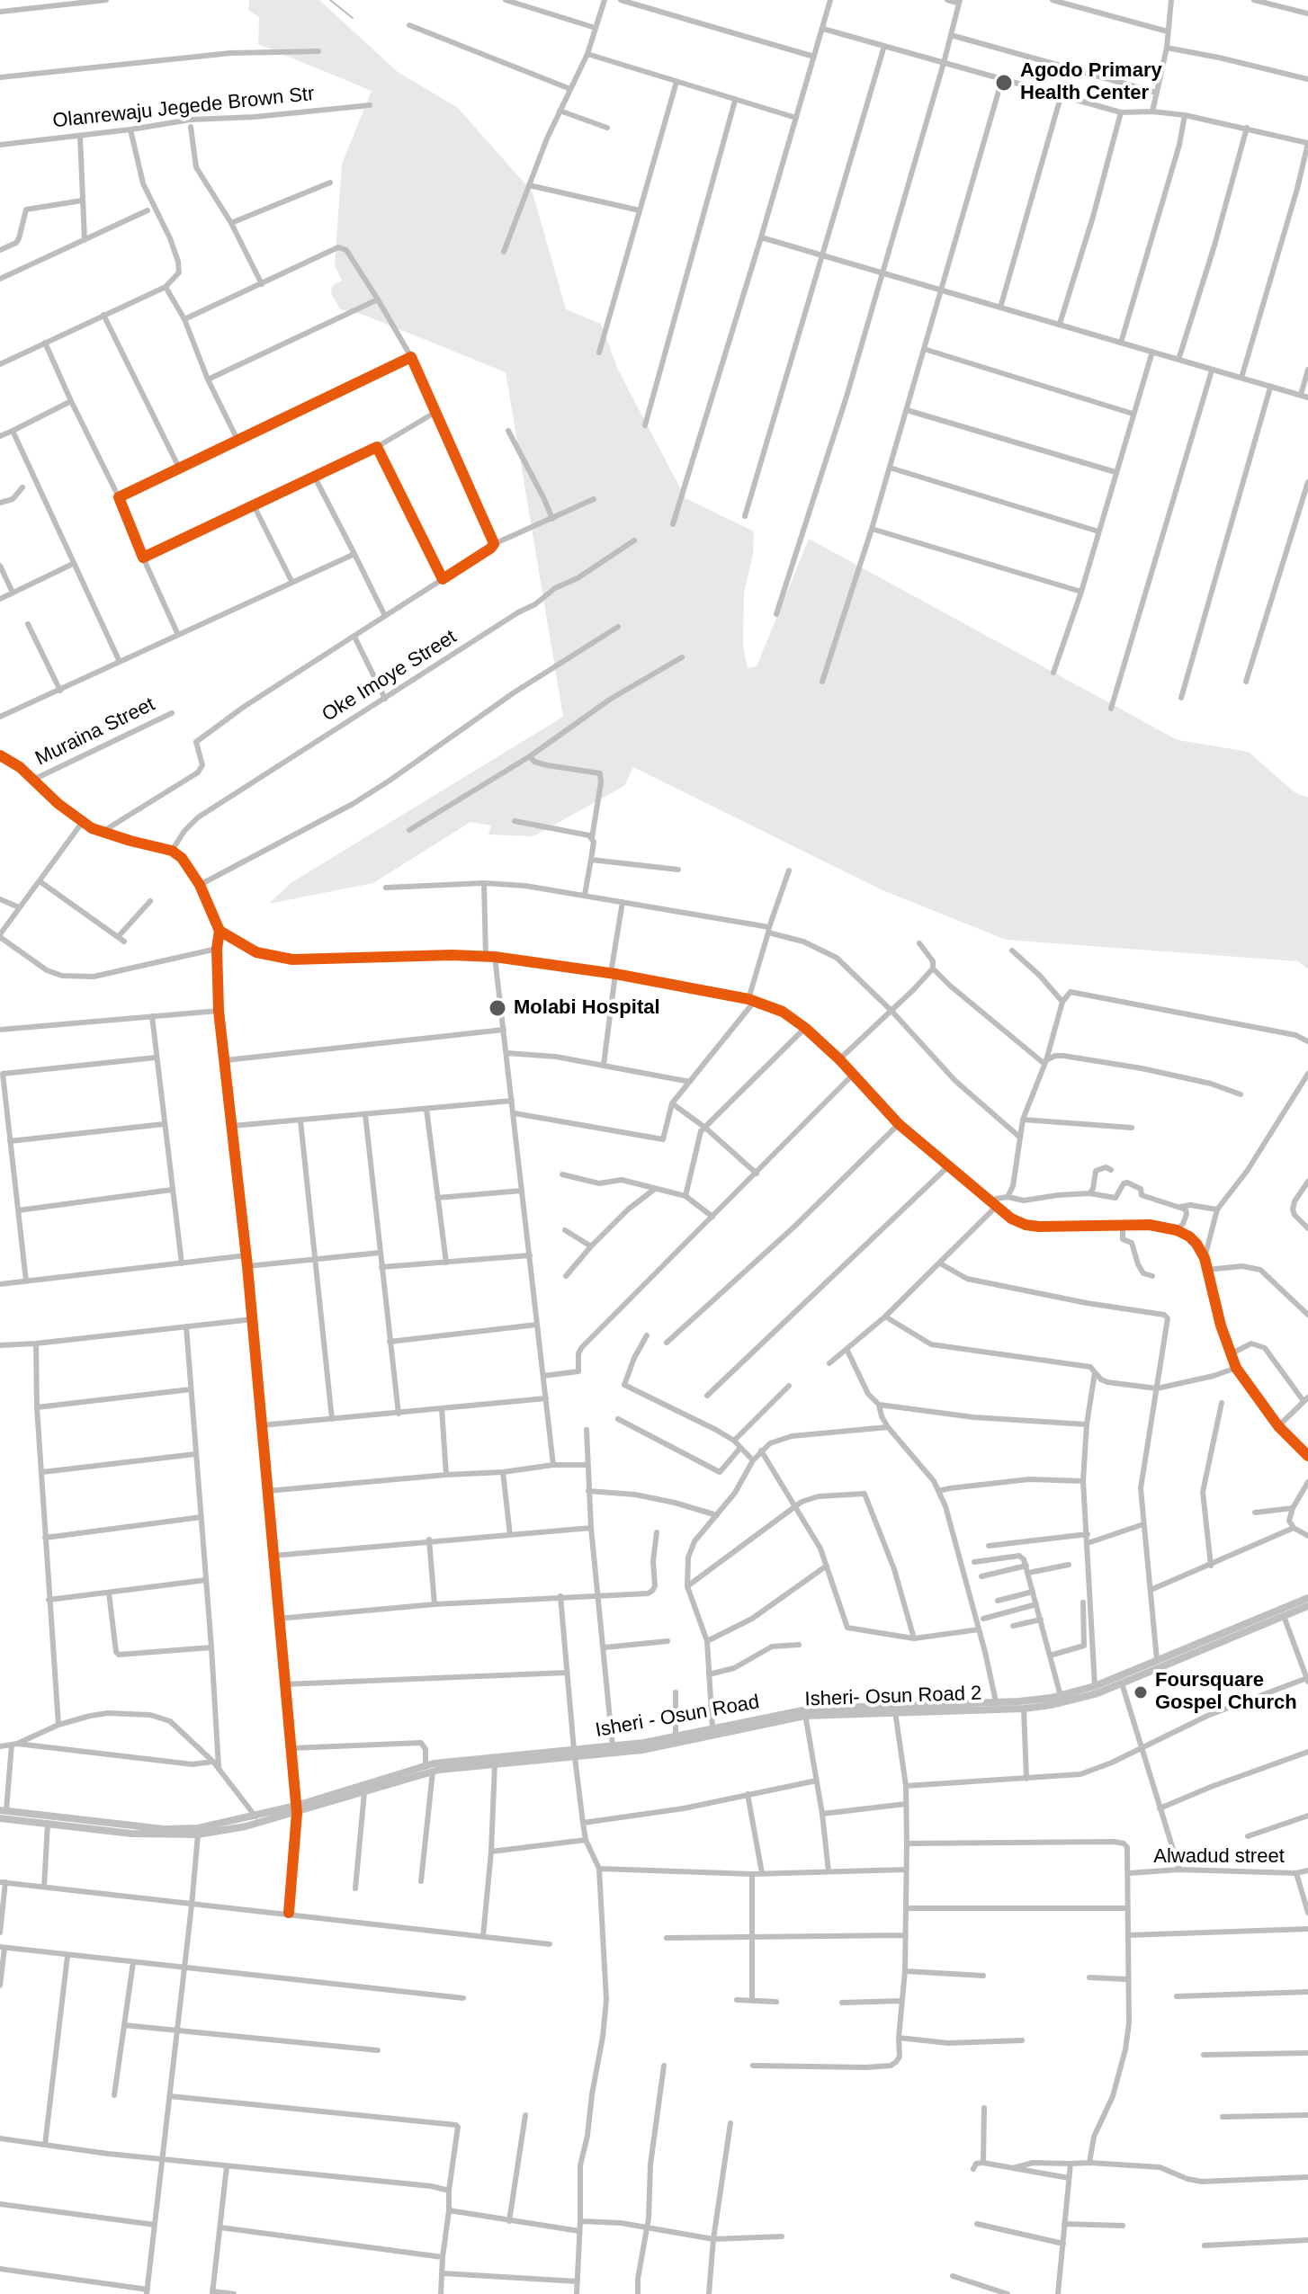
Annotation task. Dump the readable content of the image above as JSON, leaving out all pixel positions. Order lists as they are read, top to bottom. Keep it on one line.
{"streets":{"main road":["Isheri- Osun Road 2","Isheri - Osun Road"],"street":["Olanrewaju Jegede Brown Str","Oke Imoye Street","Muraina Street","Alwadud street"]},"crossings":[["Isheri- Osun Road 2","Isheri - Osun Road"]],"places":["Agodo Primary Health Center","Molabi Hospital","Foursquare Gospel Church"]}
